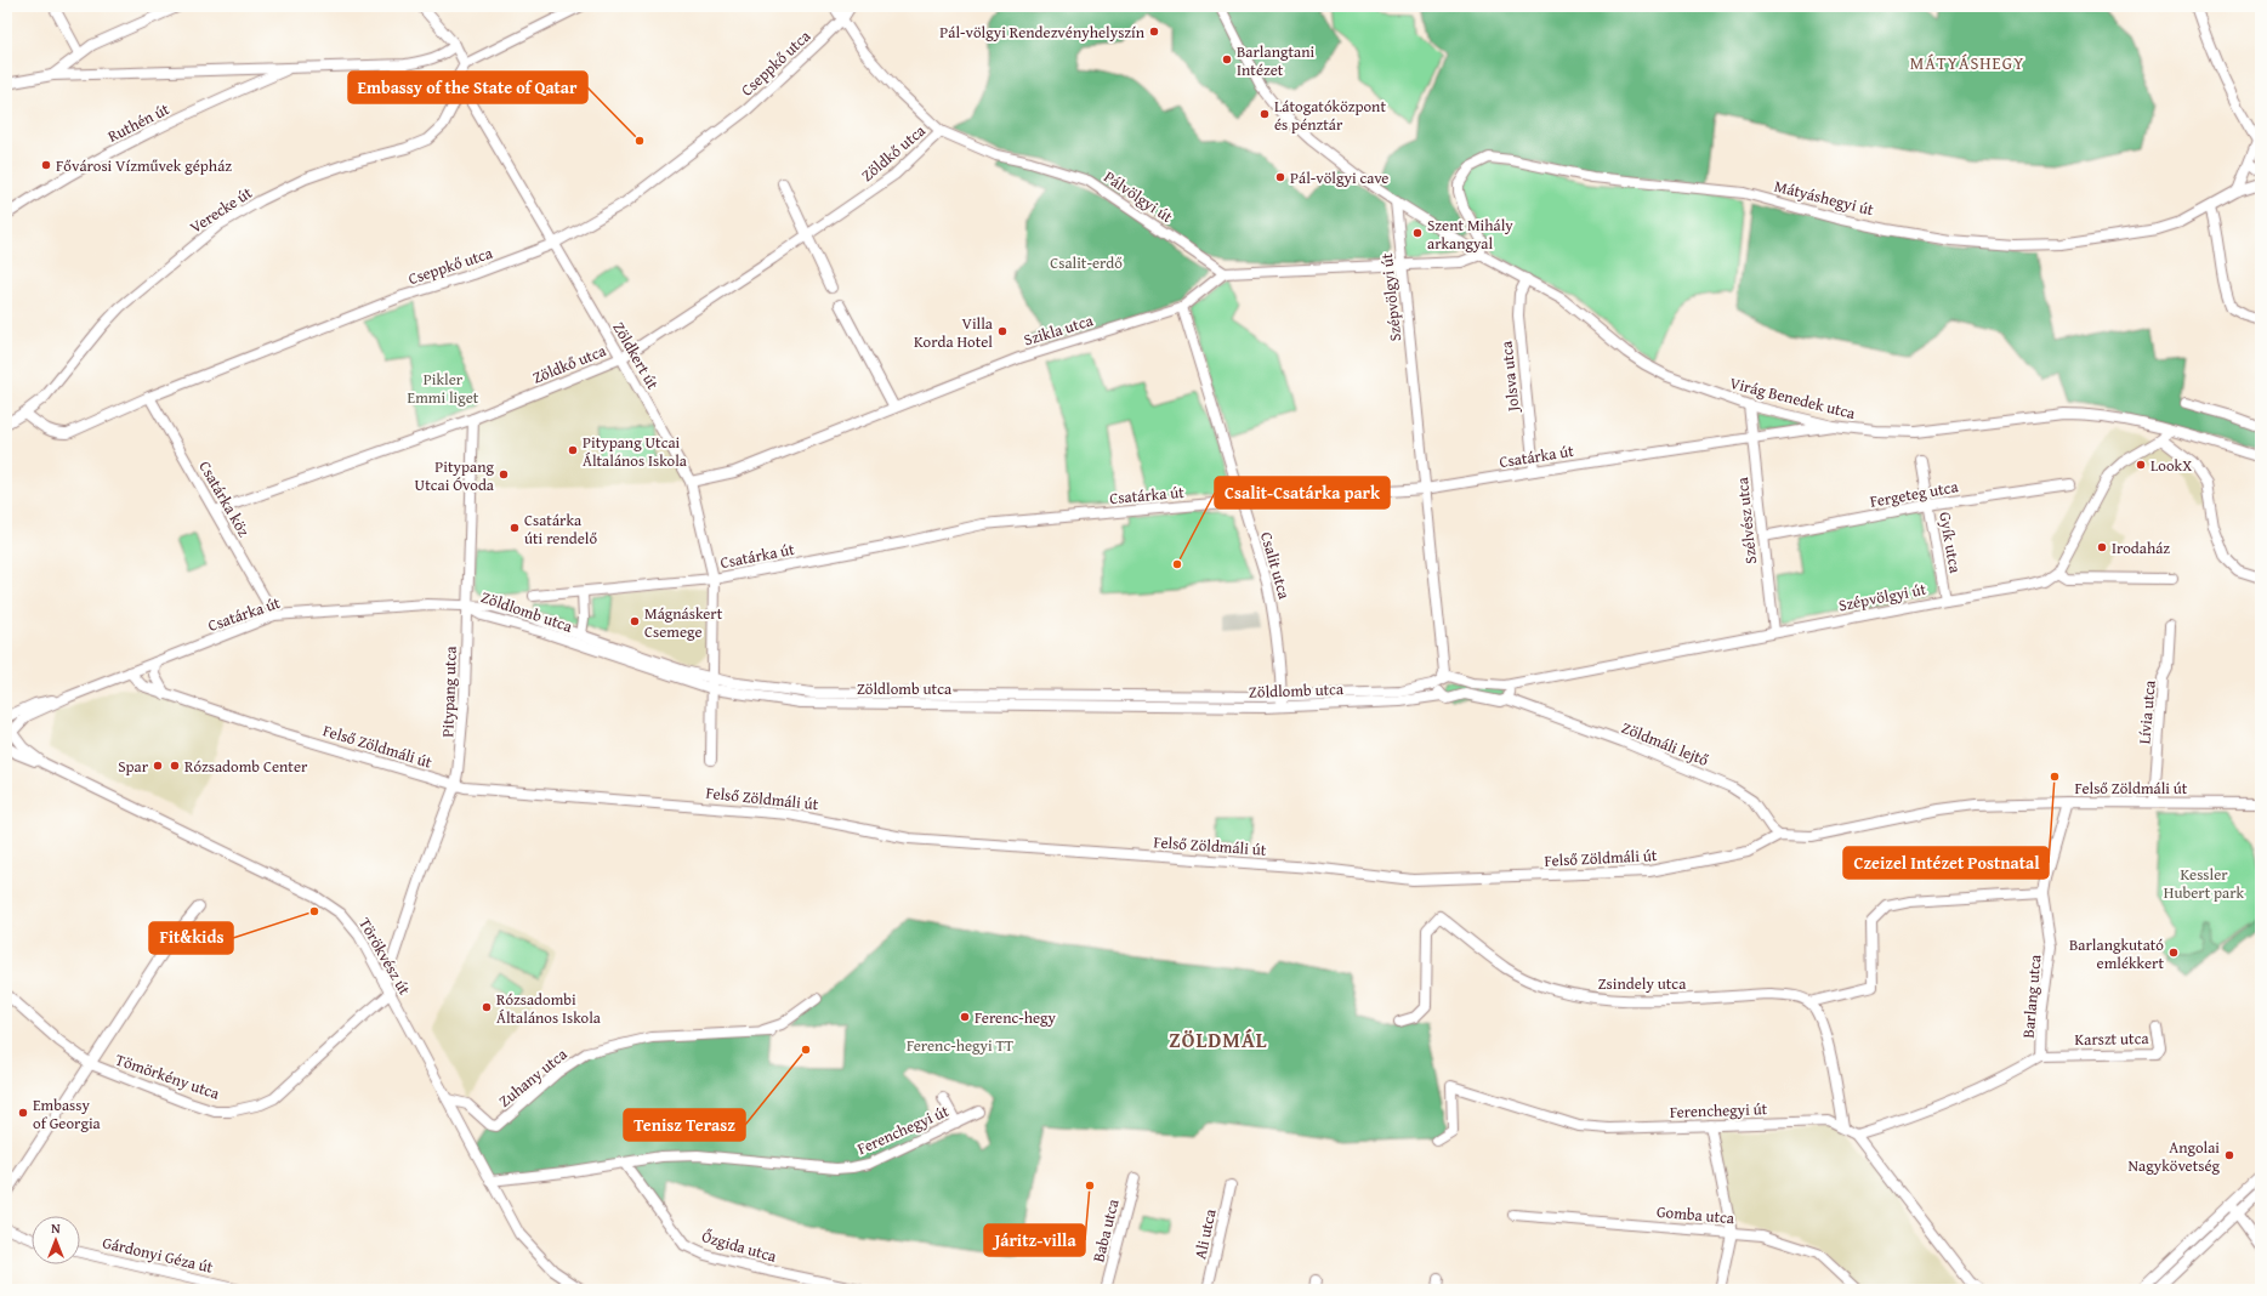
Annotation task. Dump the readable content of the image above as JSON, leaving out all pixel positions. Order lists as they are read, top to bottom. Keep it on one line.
{"streets":{"street":["Cseppkő utca","Ruthén út","Zöldkő utca","Pálvölgyi út","Mátyáshegyi út","Verecke út","Szépvölgyi út","Szikla utca","Zöldkert út","Jolsva utca","Virág Benedek utca","Csatárka út","Fergeteg utca","Csatárka köz","Szélvész utca","Gyík utca","Csalit utca","Zöldlomb utca","Pitypang utca","Lívia utca","Zöldmáli lejtő","Felső Zöldmáli út","Törökvész út","Zsindely utca","Barlang utca","Karszt utca","Tömörkény utca","Zuhany utca","Ferenchegyi út","Gomba utca","Baba utca","Ali utca","Őzgida utca","Gárdonyi Géza út"]},"crossings":[["Cseppkő utca","Pálvölgyi út"],["Cseppkő utca","Verecke út"],["Cseppkő utca","Zöldkert út"],["Cseppkő utca","Csatárka köz"],["Zöldkő utca","Pálvölgyi út"],["Zöldkő utca","Zöldkert út"],["Zöldkő utca","Csatárka köz"],["Zöldkő utca","Pitypang utca"],["Pálvölgyi út","Szikla utca"],["Mátyáshegyi út","Virág Benedek utca"],["Verecke út","Zöldkert út"],["Szépvölgyi út","Virág Benedek utca"],["Szépvölgyi út","Csatárka út"],["Szépvölgyi út","Szélvész utca"],["Szépvölgyi út","Gyík utca"],["Szépvölgyi út","Zöldlomb utca"],["Szépvölgyi út","Zöldmáli lejtő"],["Szikla utca","Zöldkert út"],["Szikla utca","Csalit utca"],["Zöldkert út","Csatárka út"],["Zöldkert út","Zöldlomb utca"],["Jolsva utca","Virág Benedek utca"],["Jolsva utca","Csatárka út"],["Virág Benedek utca","Csatárka út"],["Virág Benedek utca","Szélvész utca"],["Csatárka út","Csatárka köz"],["Csatárka út","Szélvész utca"],["Csatárka út","Csalit utca"],["Csatárka út","Zöldlomb utca"],["Csatárka út","Pitypang utca"],["Csatárka út","Felső Zöldmáli út"],["Csatárka út","Törökvész út"],["Fergeteg utca","Szélvész utca"],["Fergeteg utca","Gyík utca"],["Csalit utca","Zöldlomb utca"],["Zöldlomb utca","Pitypang utca"],["Pitypang utca","Felső Zöldmáli út"],["Pitypang utca","Törökvész út"],["Lívia utca","Felső Zöldmáli út"],["Zöldmáli lejtő","Felső Zöldmáli út"],["Felső Zöldmáli út","Barlang utca"],["Törökvész út","Tömörkény utca"],["Törökvész út","Zuhany utca"],["Törökvész út","Ferenchegyi út"],["Barlang utca","Karszt utca"],["Barlang utca","Ferenchegyi út"],["Ferenchegyi út","Őzgida utca"]],"districts":["MÁTYÁSHEGY","ZÖLDMÁL"],"parks":["Csalit-erdő","Pikler Emmi liget","Kessler Hubert park","Ferenc-hegyi TT"],"places":["Pál-völgyi Rendezvényhelyszín","Barlangtani Intézet","Látogatóközpont és pénztár","Embassy of the State of Qatar","Fővárosi Vízművek gépház","Pál-völgyi cave","Szent Mihály arkangyal","Villa Korda Hotel","Pitypang Utcai Általános Iskola","LookX","Pitypang Utcai Óvoda","Csatárka úti rendelő","Irodaház","Csalit-Csatárka park","Mágnáskert Csemege","Spar","Rózsadomb Center","Czeizel Intézet Postnatal","Fit&kids","Barlangkutató emlékkert","Rózsadombi Általános Iskola","Ferenc-hegy","Tenisz Terasz","Embassy of Georgia","Angolai Nagykövetség","Járitz-villa"],"north":"top"}
